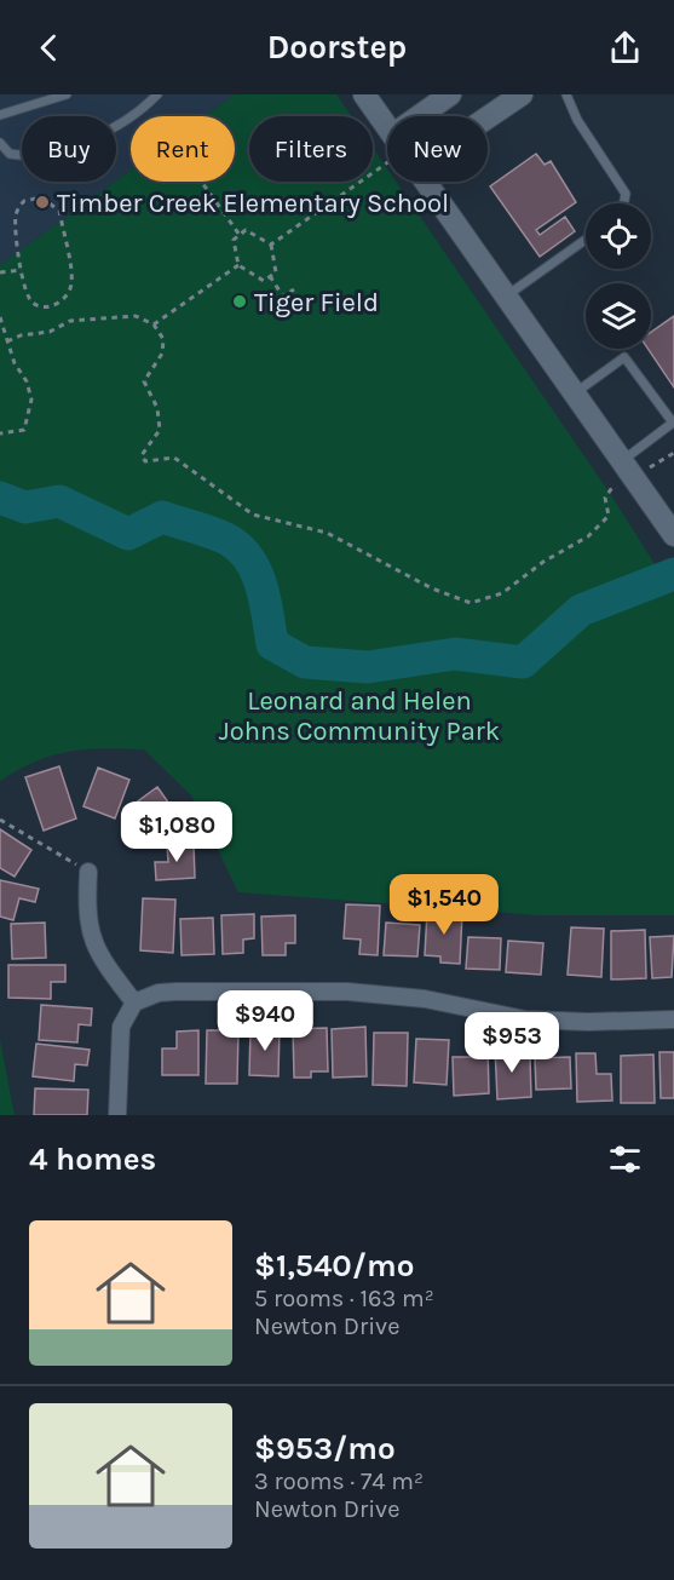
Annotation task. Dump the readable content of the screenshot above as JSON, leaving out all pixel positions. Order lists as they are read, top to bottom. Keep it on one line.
{"parks":["Leonard and Helen Johns Community Park"],"places":["Timber Creek Elementary School","Tiger Field"],"page":{"header":"Doorstep","chip":["Buy","Rent","Filters","New"],"price":["$1,080","$1,540","$940","$953"],"heading":"4 homes","list":[{"name":"$1,540/mo","note":"5 rooms · 163 m² · Newton Drive"},{"name":"$953/mo","note":"3 rooms · 74 m² · Newton Drive"}]}}
